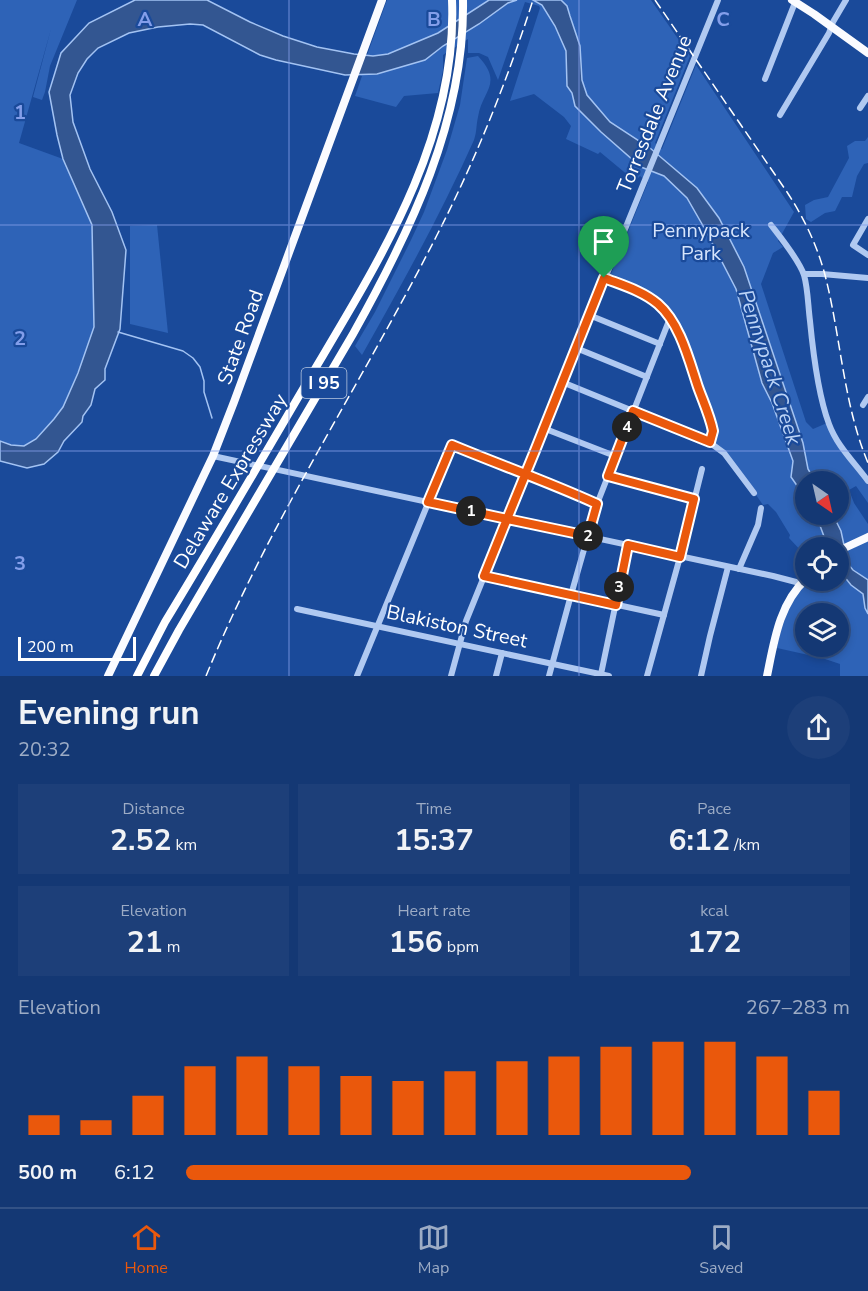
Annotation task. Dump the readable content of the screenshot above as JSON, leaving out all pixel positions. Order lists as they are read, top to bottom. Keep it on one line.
{"streets":{"highway":["I 95","Delaware Expressway"],"main road":["State Road"],"street":["Torresdale Avenue","Blakiston Street"]},"crossings":[["Torresdale Avenue","Blakiston Street"]],"water":["Pennypack Creek"],"parks":["Pennypack Park"],"scale_bar":"200 m","north":"bottom right","page":{"pins":["4","1","2","3"],"scale":"200 m","heading":["Evening run","20:32"],"stats":[["Distance","2.52 km"],["Time","15:37"],["Pace","6:12 /km"],["Elevation","21 m"],["Heart rate","156 bpm"],["kcal","172"]],"chart":["Elevation","267–283 m"],"list":[{"name":"500 m","note":"6:12"}],"tabs":["Home","Map","Saved"]},"grid":{"columns":["A","B","C"],"rows":["1","2","3"]}}
